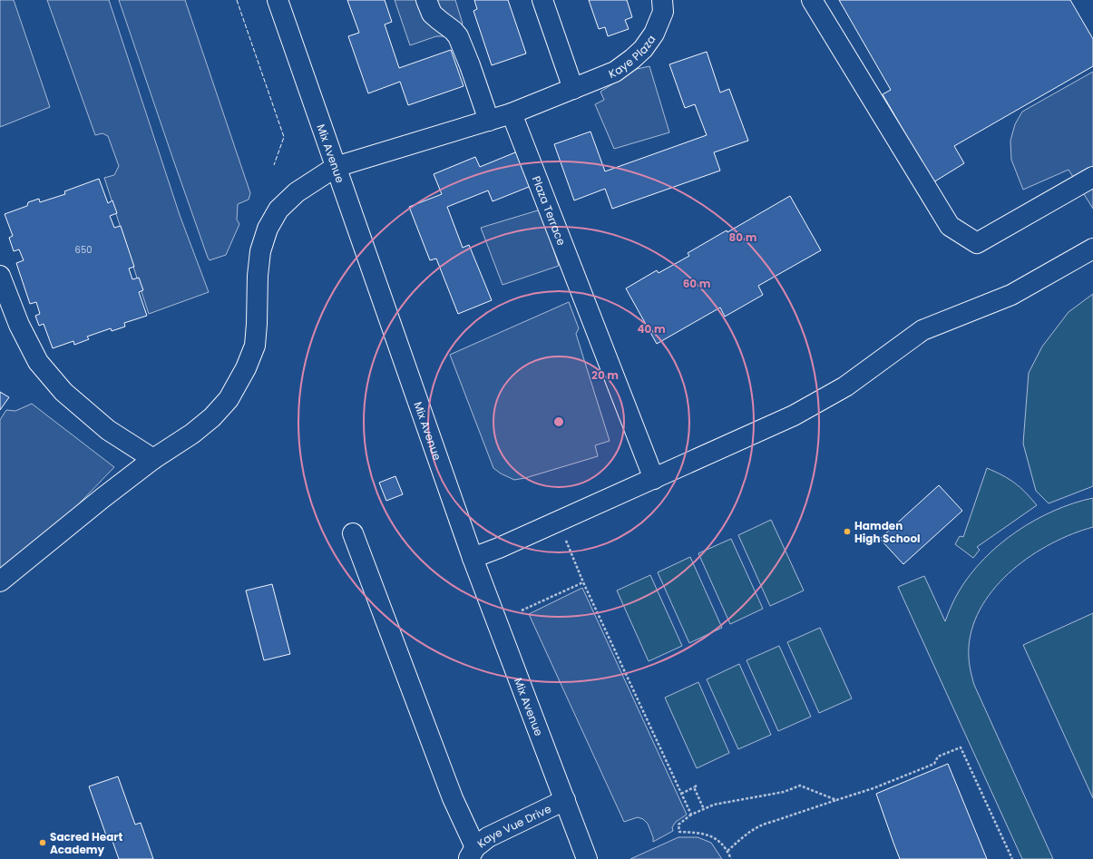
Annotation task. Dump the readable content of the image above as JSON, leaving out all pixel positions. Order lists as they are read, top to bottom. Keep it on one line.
{"streets":{"street":["Kaye Plaza","Mix Avenue","Plaza Terrace","Kaye Vue Drive"]},"crossings":[["Kaye Plaza","Plaza Terrace"],["Mix Avenue","Kaye Vue Drive"]],"places":["Hamden High School","Sacred Heart Academy"],"house_numbers":["650"],"rings":["80 m","60 m","40 m","20 m"]}
